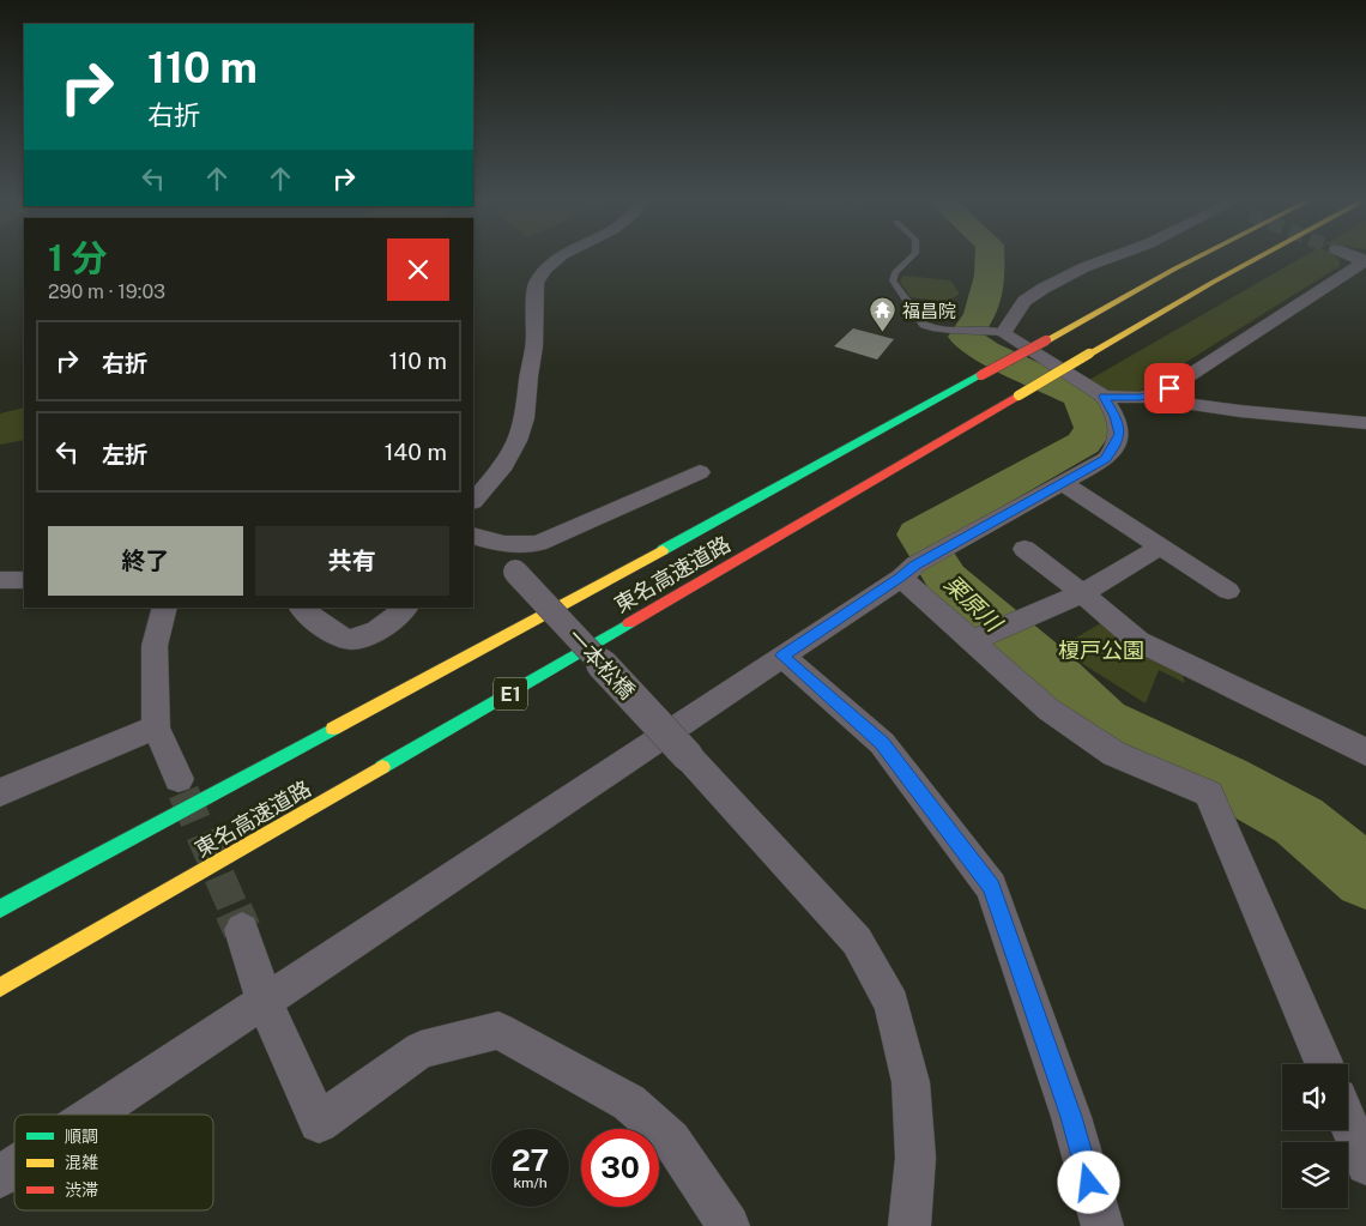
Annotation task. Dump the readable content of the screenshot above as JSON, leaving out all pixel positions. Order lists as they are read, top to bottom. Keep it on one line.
{"streets":{"highway":["東名高速道路","E1"],"street":["一本松橋"]},"water":["栗原川"],"parks":["榎戸公園"],"places":{"temple":["福昌院"]},"legend":["順調","混雑","渋滞"],"page":{"turn":["110 m","右折"],"heading":["1 分","290 m · 19:03"],"list":[{"name":"右折","value":"110 m"},{"name":"左折","value":"140 m"}],"buttons":["終了","共有"],"speed":"27 km/h","limit":"30"}}
